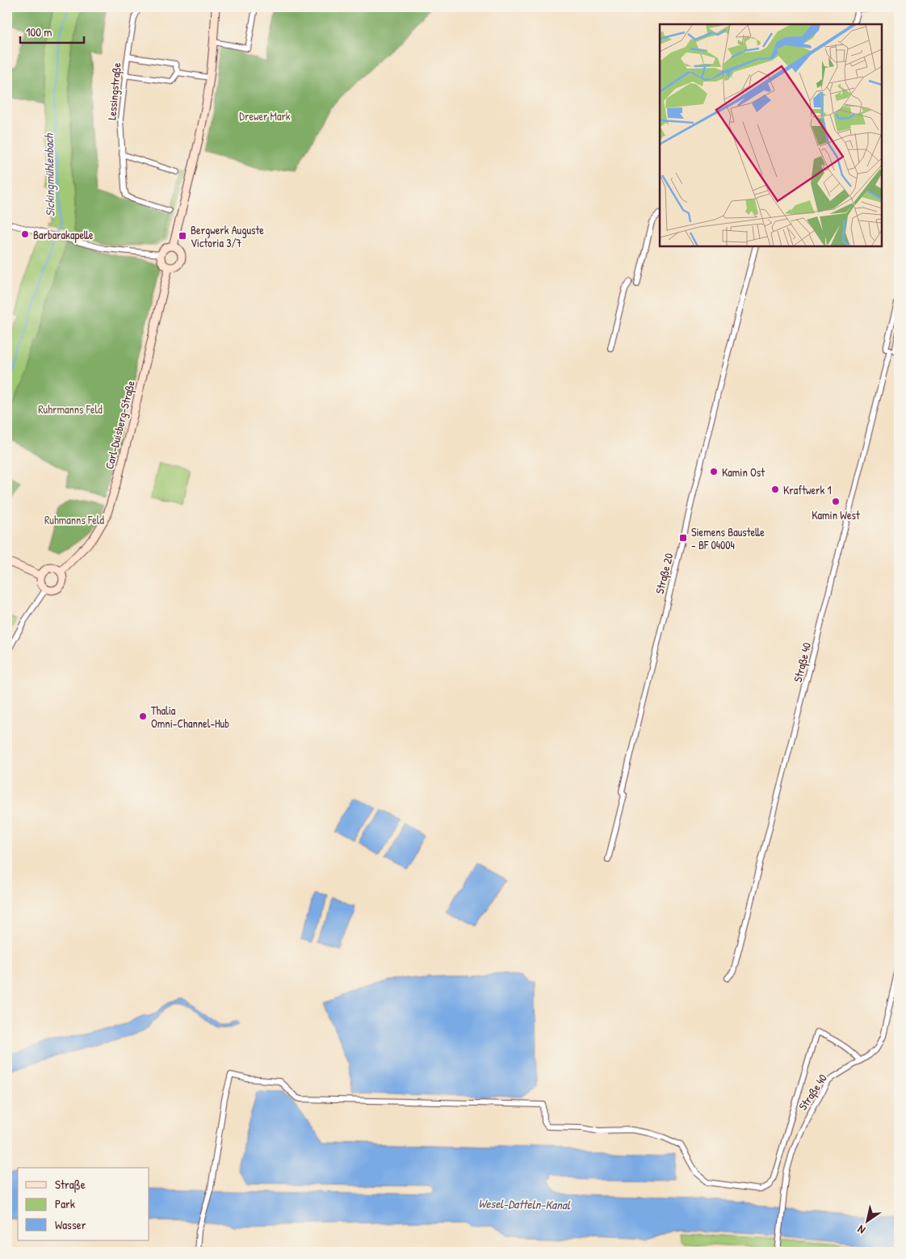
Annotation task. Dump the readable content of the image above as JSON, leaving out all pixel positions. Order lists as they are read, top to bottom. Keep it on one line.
{"streets":{"main road":["Carl-Duisberg-Straße"],"street":["Lessingstraße","Straße 20","Straße 40"]},"water":["Sickingmühlenbach","Wesel-Datteln-Kanal"],"parks":["Drewer Mark","Ruhrmanns Feld","Ruhmanns Feld"],"places":{"other":["Barbarakapelle","Kamin Ost","Kraftwerk 1","Kamin West","Thalia Omni-Channel-Hub"],"transit":["Bergwerk Auguste Victoria 3/7","Siemens Baustelle - BF 04004"]},"legend":["Straße","Park","Wasser"],"scale_bar":"100 m","north":"bottom left"}
